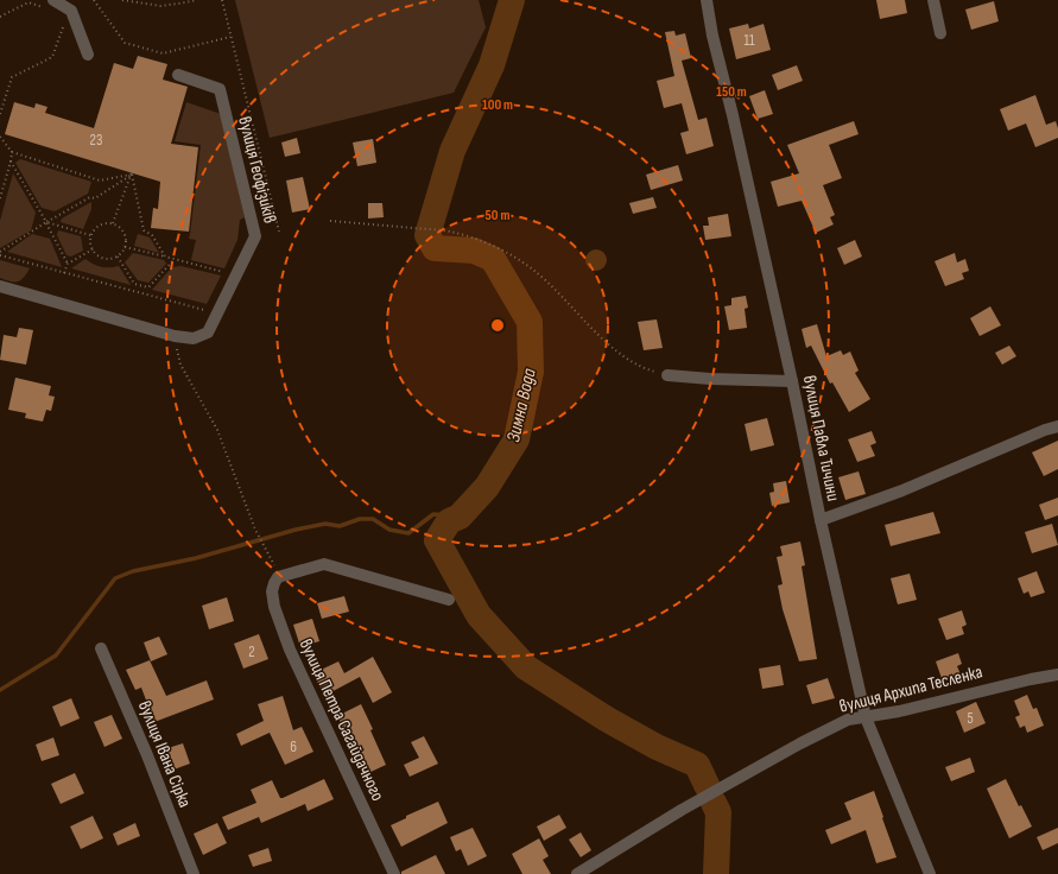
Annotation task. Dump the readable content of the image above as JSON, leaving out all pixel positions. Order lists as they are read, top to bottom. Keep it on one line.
{"streets":{"street":["вулиця Геофізиків","вулиця Павла Тичини","вулиця Архипа Тесленка","вулиця Петра Сагайдачного","вулиця Івана Сірка"]},"crossings":[["вулиця Павла Тичини","вулиця Архипа Тесленка"]],"water":["Зимна Вода"],"house_numbers":["11","23","2","5","6"],"rings":["150 m","100 m","50 m"]}
